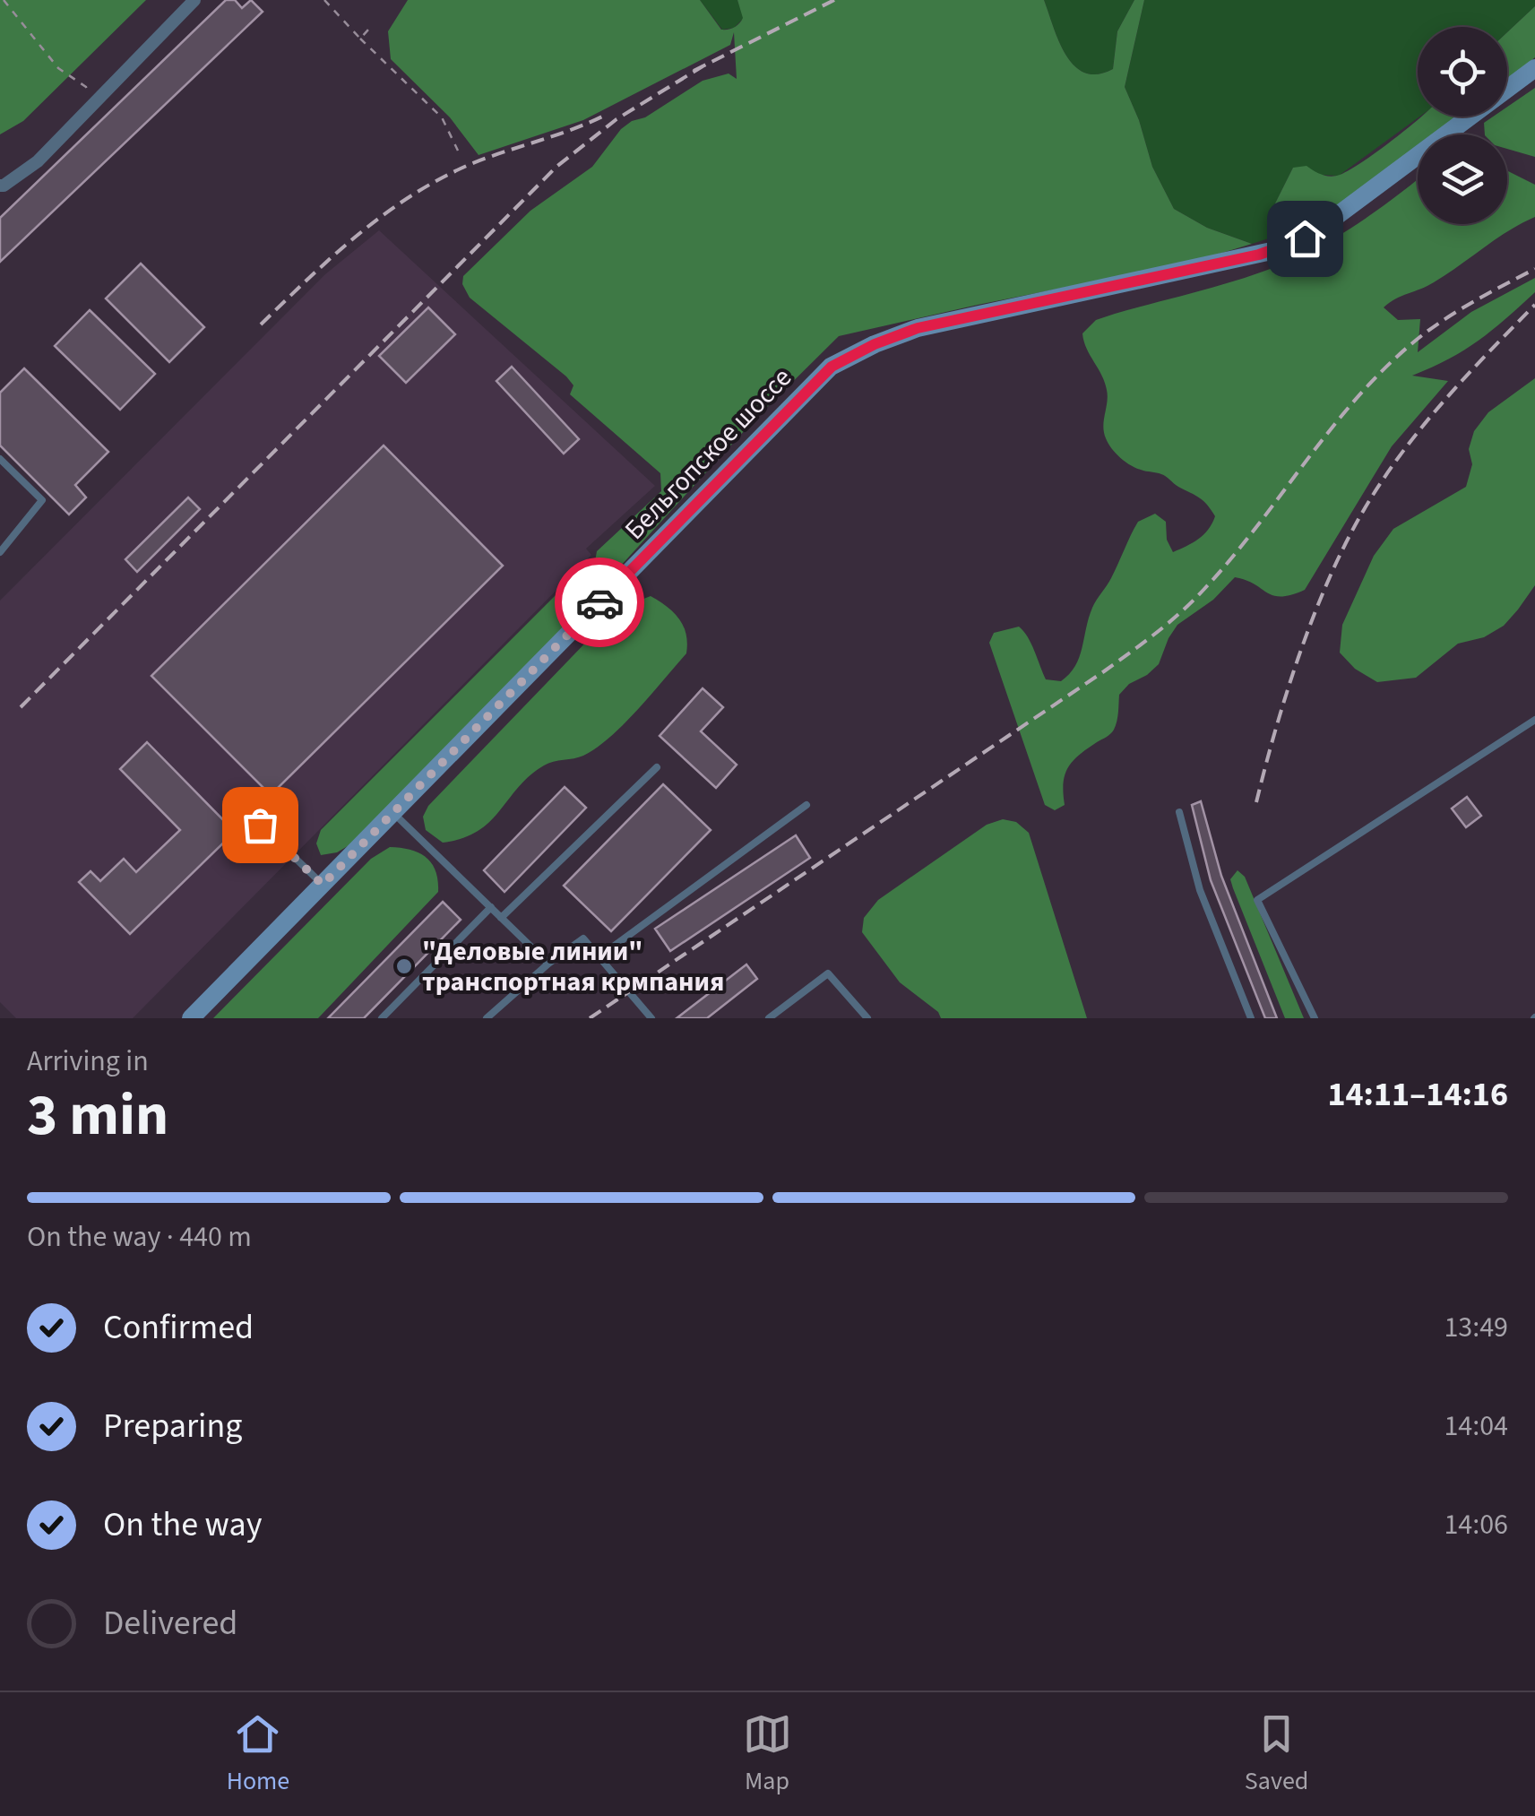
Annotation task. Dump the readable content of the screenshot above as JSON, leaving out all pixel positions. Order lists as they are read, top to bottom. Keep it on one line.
{"streets":{"street":["Бельгопское шоссе"]},"places":["\"Деловые линии\" транспортная крмпания"],"page":{"heading":["3 min","Arriving in","14:11–14:16"],"bar":"On the way · 440 m","list":[["Confirmed","13:49"],["Preparing","14:04"],["On the way","14:06"],"Delivered"],"tabs":["Home","Map","Saved"]}}
